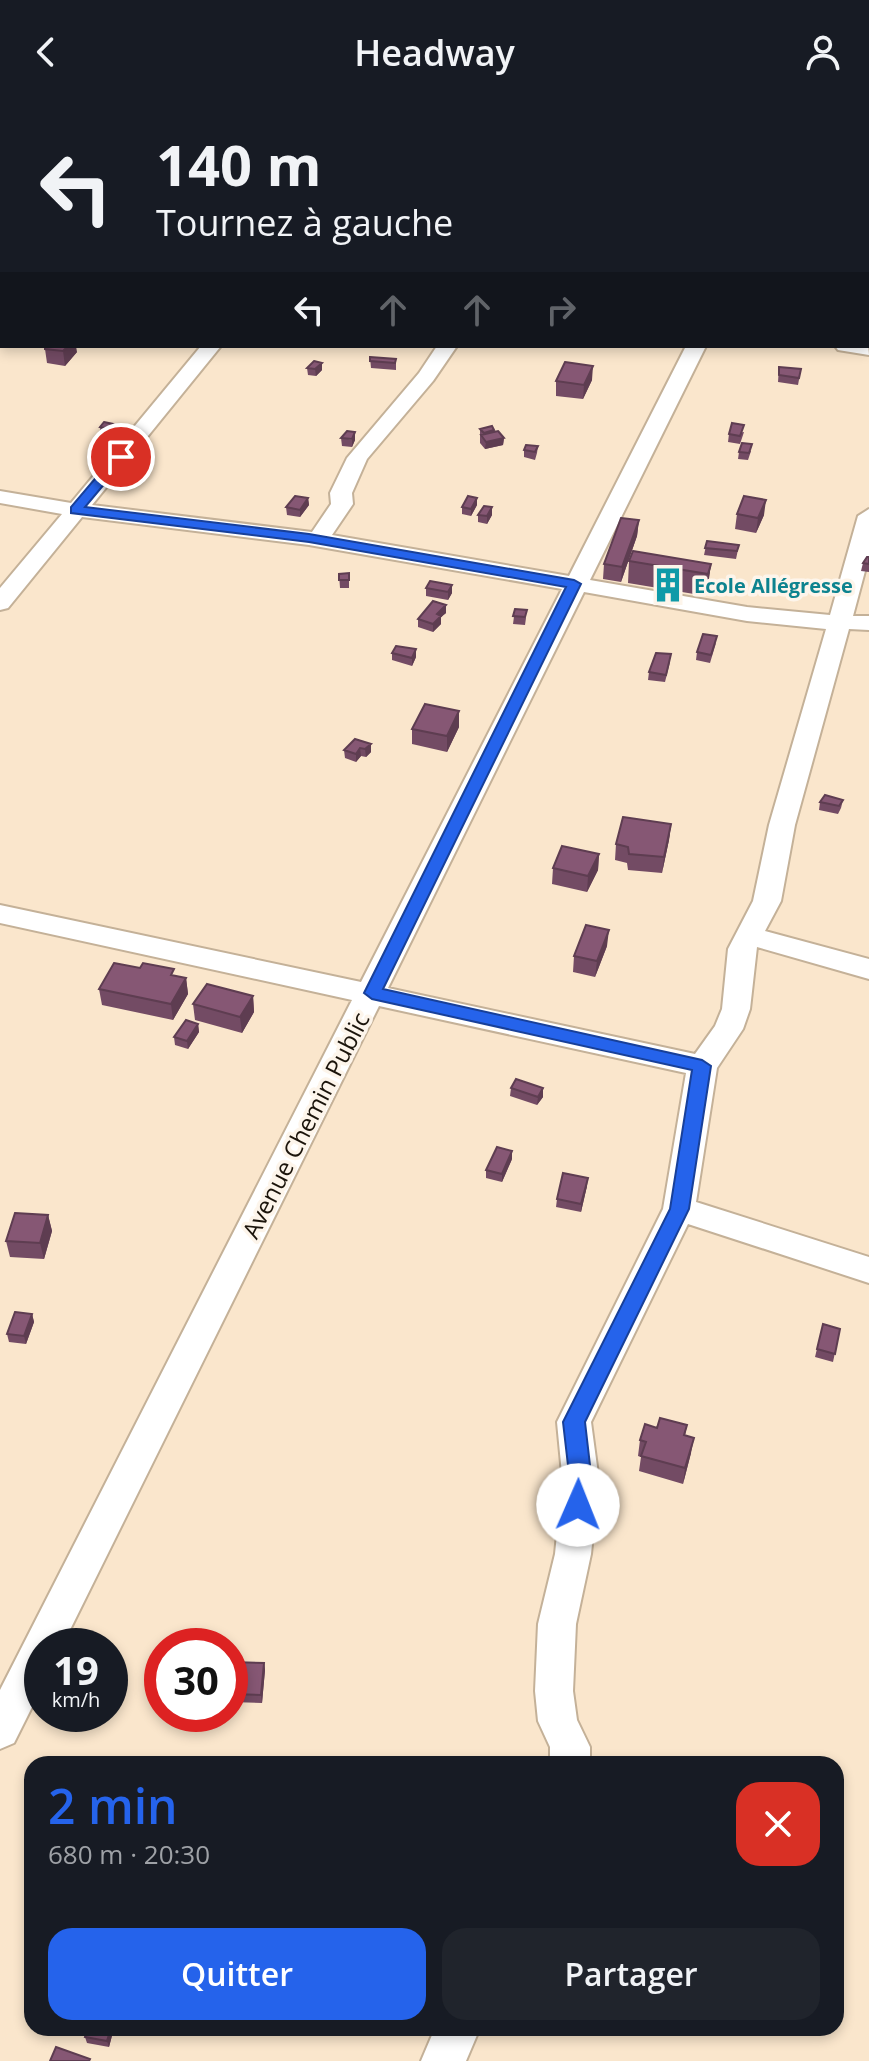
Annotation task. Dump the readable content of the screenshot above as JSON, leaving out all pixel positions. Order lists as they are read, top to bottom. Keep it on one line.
{"streets":{"street":["Avenue Chemin Public"]},"places":{"building":["Ecole Allégresse"]},"page":{"header":"Headway","turn":["140 m","Tournez à gauche"],"speed":"19 km/h","limit":"30","heading":["2 min","680 m · 20:30"],"buttons":["Quitter","Partager"]}}
